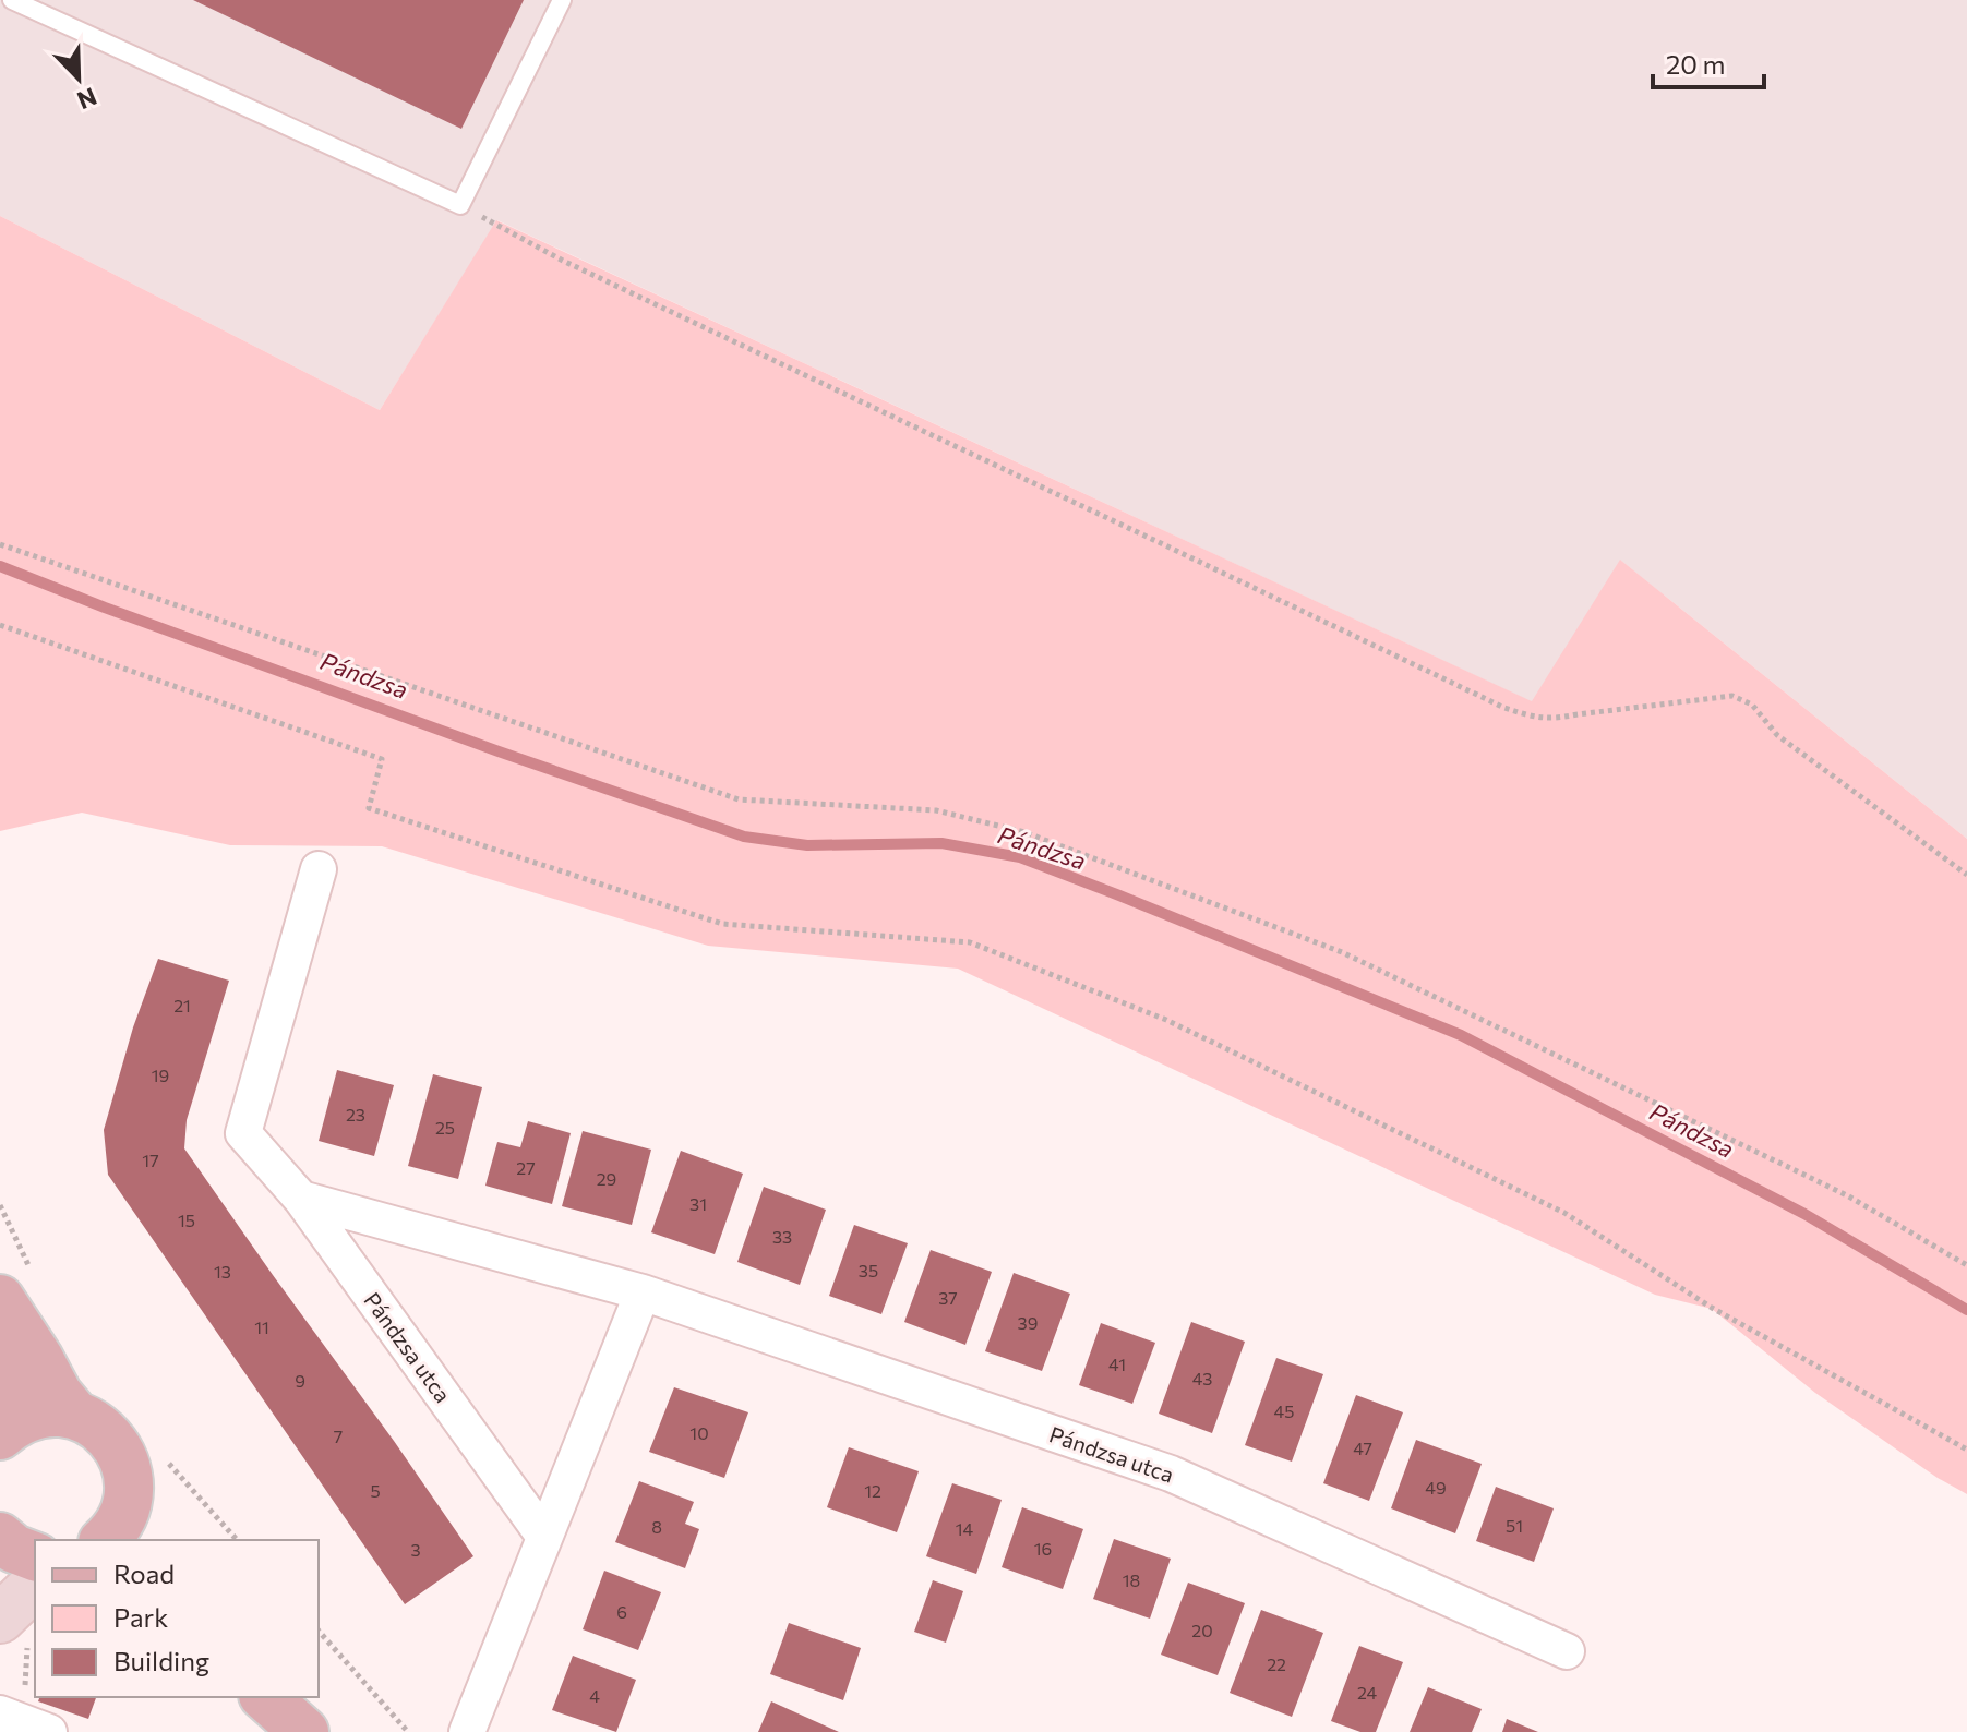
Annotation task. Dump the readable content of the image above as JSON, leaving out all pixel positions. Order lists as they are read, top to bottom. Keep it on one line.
{"streets":{"street":["Pándzsa utca"]},"water":["Pándzsa"],"house_numbers":["21","19","23","25","17","27","29","31","15","33","35","13","37","39","11","41","43","9","45","10","7","47","49","5","12","51","8","14","16","3","18","6","20","22","24","4"],"legend":["Road","Park","Building"],"scale_bar":"20 m","north":"bottom right"}
